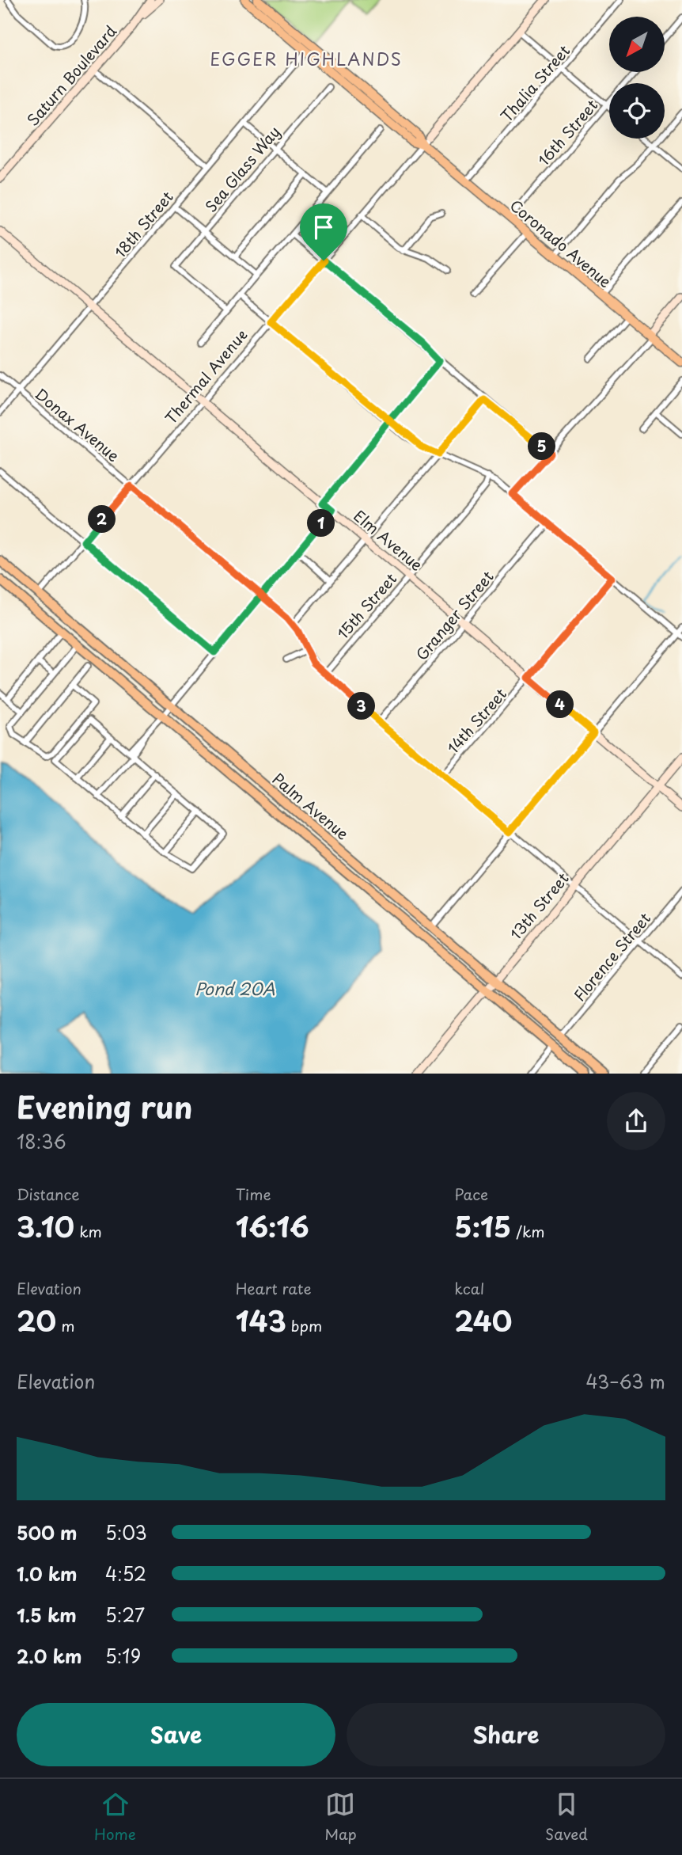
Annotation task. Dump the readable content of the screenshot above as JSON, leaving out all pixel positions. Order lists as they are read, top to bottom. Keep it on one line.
{"streets":{"highway":["Palm Avenue"],"main road":["Coronado Avenue"],"street":["Saturn Boulevard","Thalia Street","16th Street","Sea Glass Way","18th Street","Thermal Avenue","Donax Avenue","Elm Avenue","15th Street","Granger Street","14th Street","13th Street","Florence Street"]},"crossings":[["Thalia Street","Coronado Avenue"],["16th Street","Coronado Avenue"],["18th Street","Coronado Avenue"],["18th Street","Donax Avenue"],["18th Street","Elm Avenue"],["Coronado Avenue","Thermal Avenue"],["Thermal Avenue","Donax Avenue"],["Thermal Avenue","Elm Avenue"],["Thermal Avenue","Palm Avenue"],["Donax Avenue","15th Street"],["Donax Avenue","Granger Street"],["Donax Avenue","14th Street"],["Donax Avenue","13th Street"],["Donax Avenue","Florence Street"],["Elm Avenue","15th Street"],["Elm Avenue","Granger Street"],["Elm Avenue","14th Street"],["Elm Avenue","13th Street"],["Palm Avenue","13th Street"],["Palm Avenue","Florence Street"]],"districts":["EGGER HIGHLANDS"],"water":["Pond 20A"],"north":"bottom left","page":{"pins":["5","2","1","4","3"],"heading":["Evening run","18:36"],"stats":[["Distance","3.10 km"],["Time","16:16"],["Pace","5:15 /km"],["Elevation","20 m"],["Heart rate","143 bpm"],["kcal","240"]],"chart":["Elevation","43–63 m"],"list":[{"name":"500 m","note":"5:03"},{"name":"1.0 km","note":"4:52"},{"name":"1.5 km","note":"5:27"},{"name":"2.0 km","note":"5:19"}],"buttons":["Save","Share"],"tabs":["Home","Map","Saved"]}}
